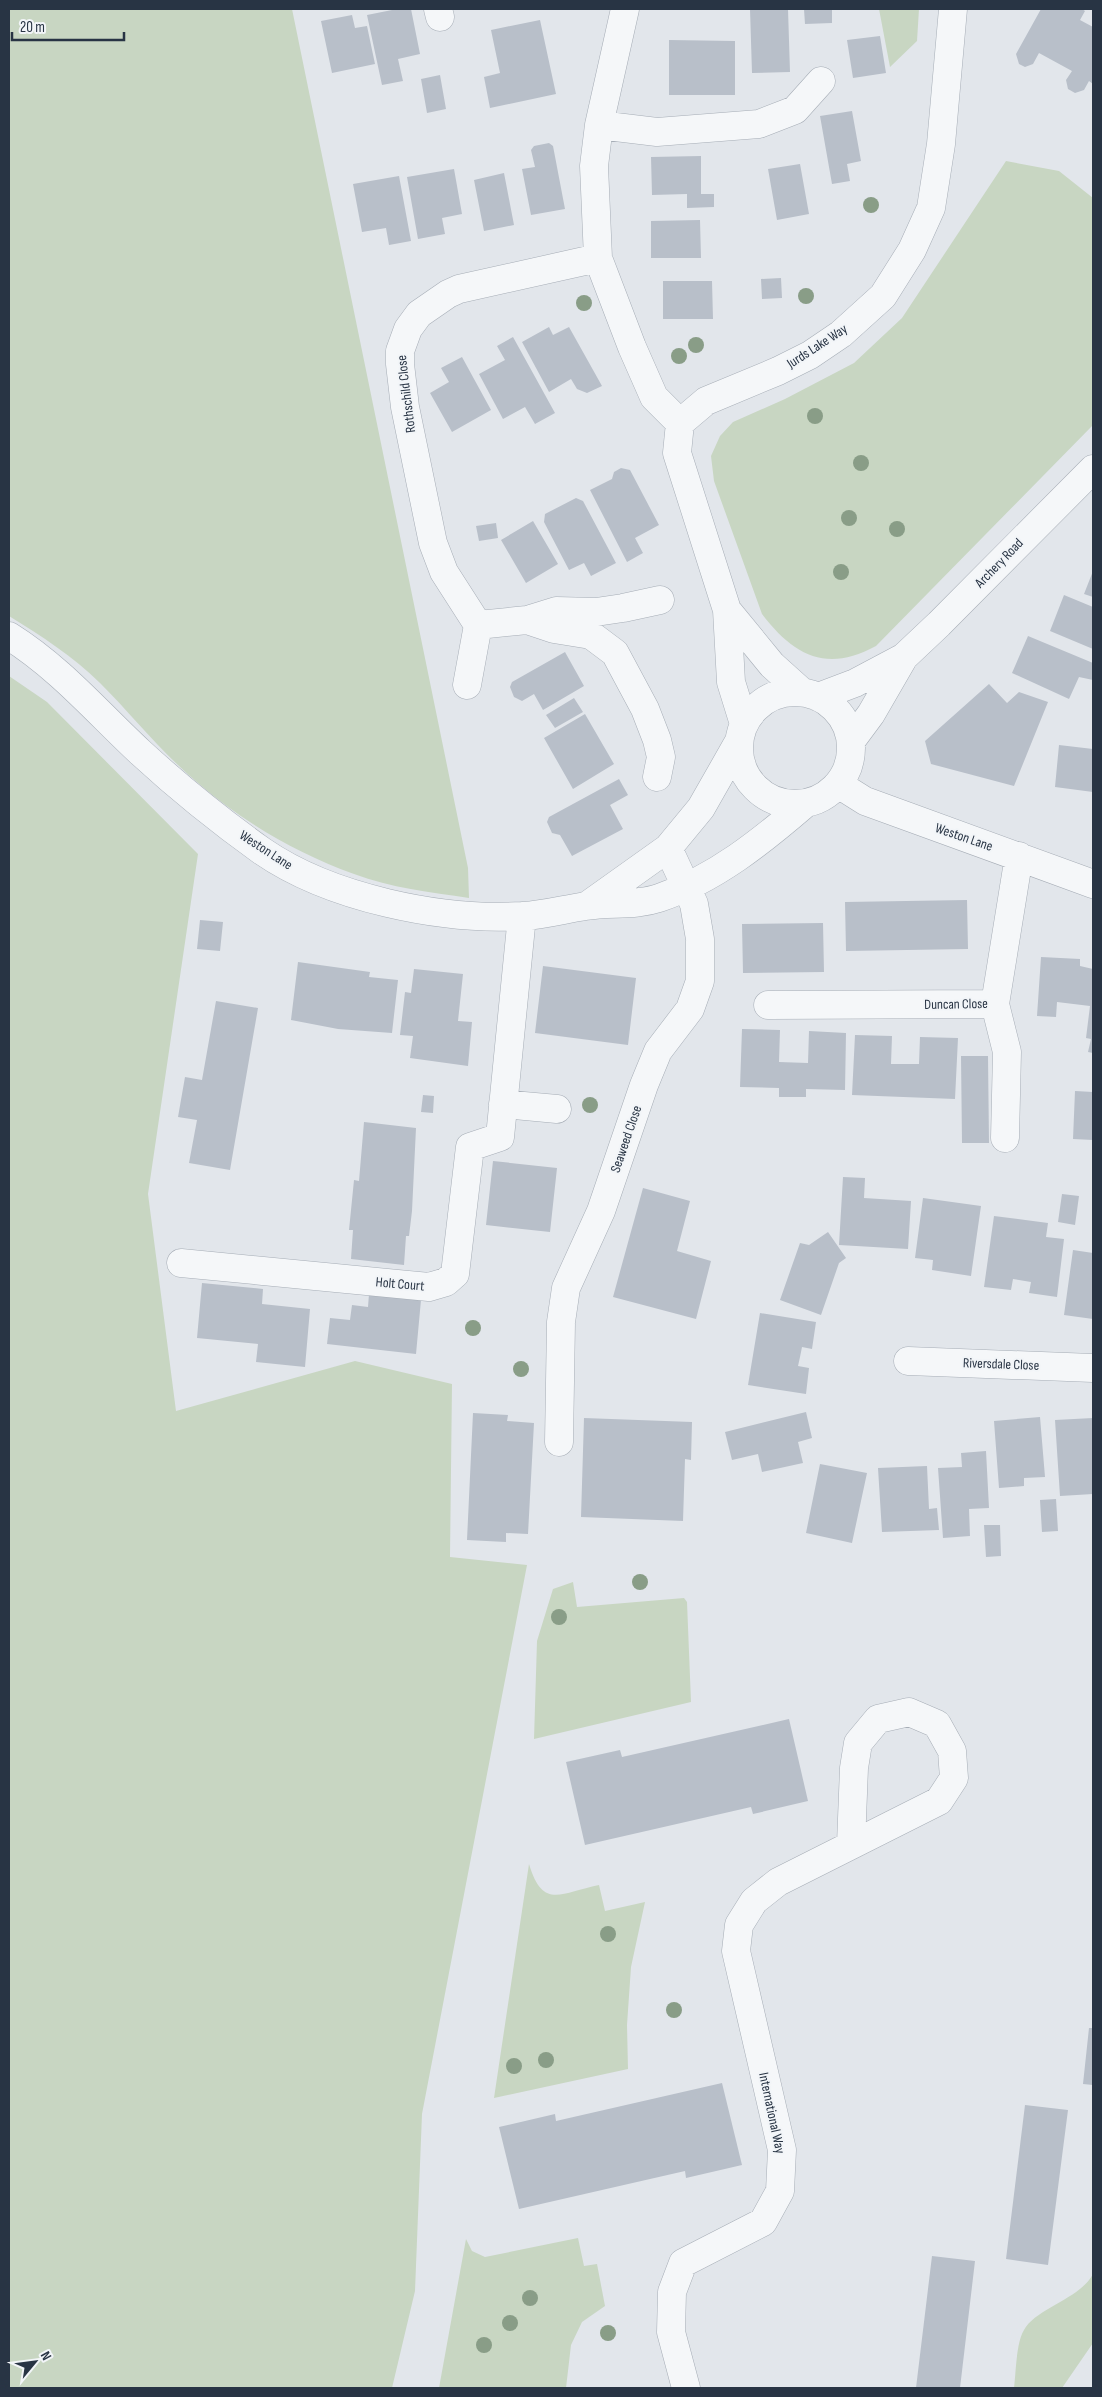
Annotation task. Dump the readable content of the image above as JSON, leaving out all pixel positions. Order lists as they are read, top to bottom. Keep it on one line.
{"streets":{"street":["Jurds Lake Way","Rothschild Close","Archery Road","Weston Lane","Duncan Close","Seaweed Close","Holt Court","Riversdale Close","International Way"]},"crossings":[["Archery Road","Weston Lane"],["Weston Lane","Duncan Close"],["Weston Lane","Seaweed Close"],["Weston Lane","Holt Court"]],"scale_bar":"20 m","north":"top right"}
